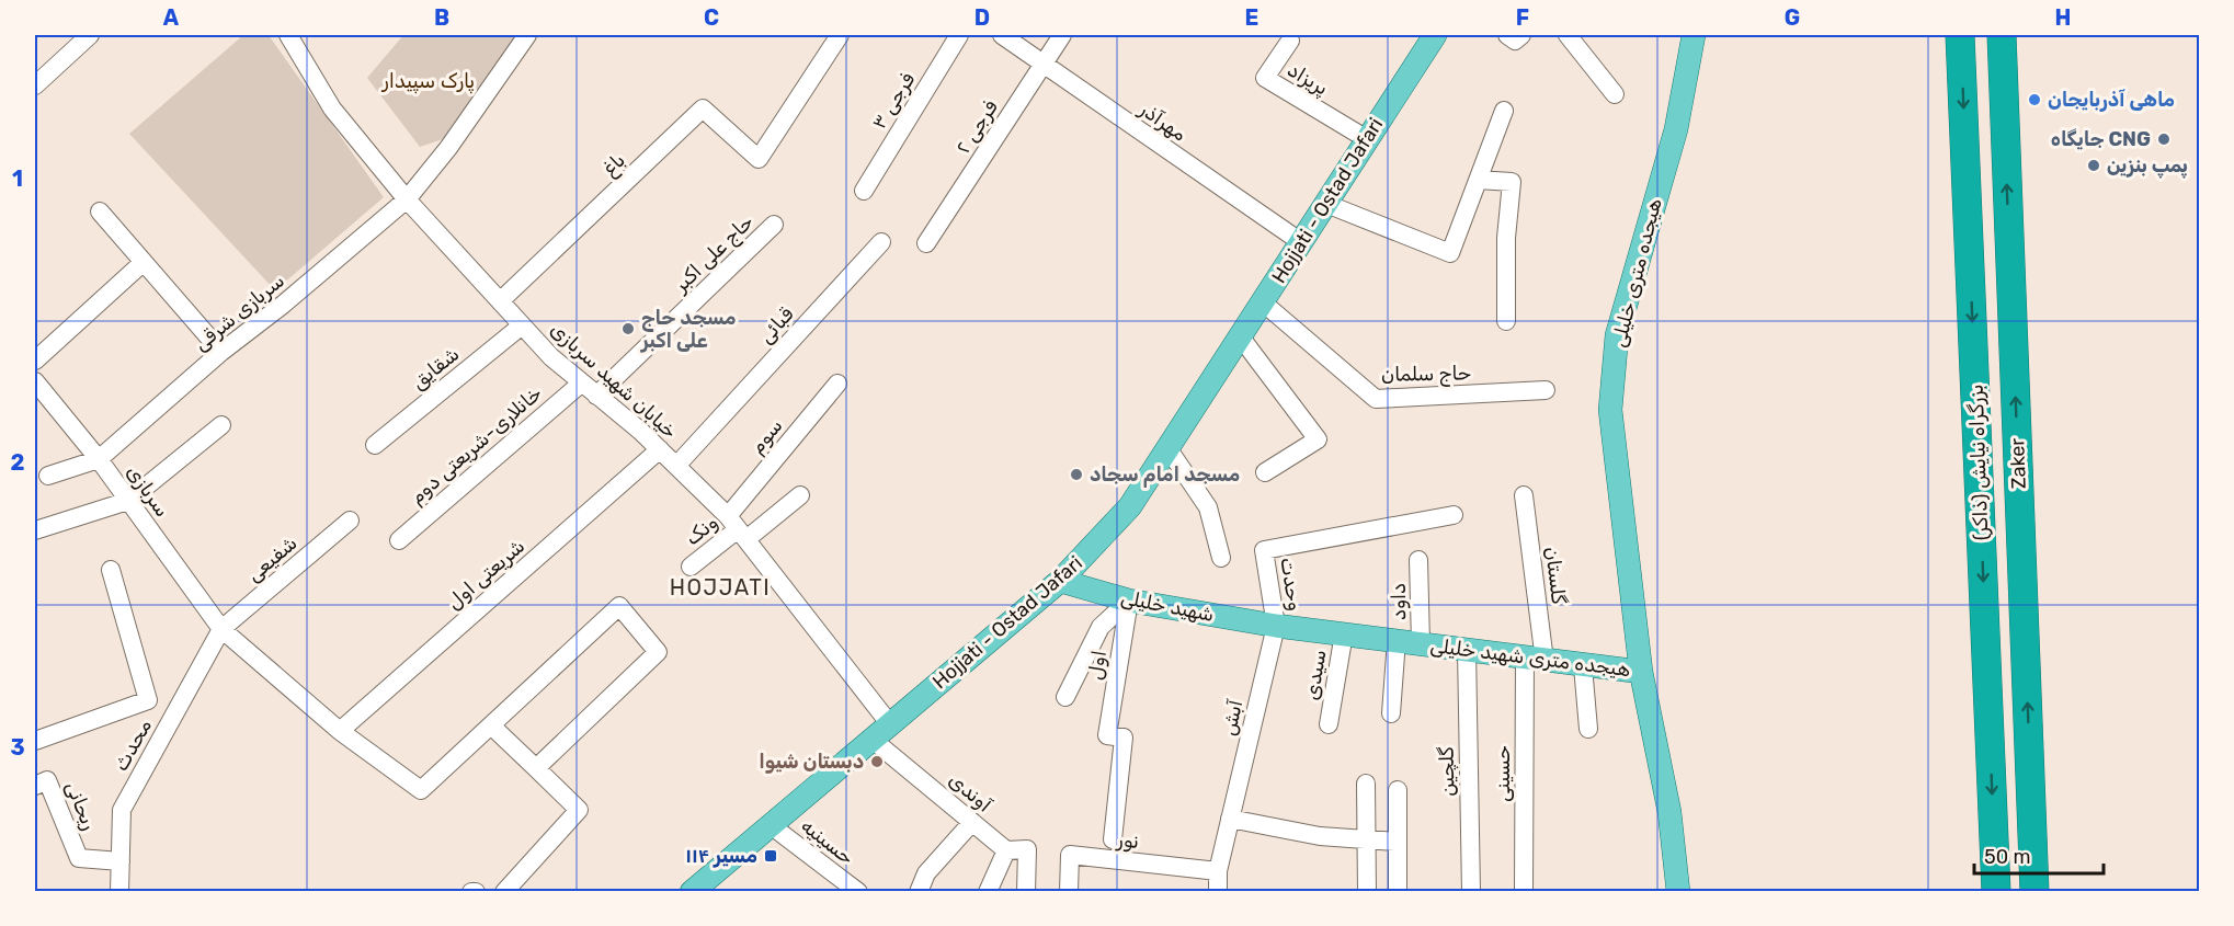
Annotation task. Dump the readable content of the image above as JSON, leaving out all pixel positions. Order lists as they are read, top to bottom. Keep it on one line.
{"streets":{"highway":["بزرگراه نیایش (ذاکر)","Zaker"],"main road":["Hojjati - Ostad Jafari","هیجده متری خلیلی","شهید خلیلی","هیجده متری شهید خلیلی"],"street":["پریزاد","فرجی ۳","مهرآذر","فرجی ۲","باغ","حاج علی اکبر","سربازی شرقی","قبائی","شقایق","حاج سلمان","خیابان شهید سربازی","سوم","خانلاری-شریعتی دوم","سربازی","ونک","شفیعی","شریعتی اول","گلستان","وحدت","داود","اول","سیدی","آبش","محدث","گلچین","حسینی","آوندی","ریحانی","نور","حسینیه"]},"crossings":[["پریزاد","Hojjati - Ostad Jafari"],["مهرآذر","فرجی ۲"],["مهرآذر","Hojjati - Ostad Jafari"],["باغ","خیابان شهید سربازی"],["Hojjati - Ostad Jafari","حاج سلمان"],["Hojjati - Ostad Jafari","خیابان شهید سربازی"],["Hojjati - Ostad Jafari","شهید خلیلی"],["Hojjati - Ostad Jafari","آوندی"],["Hojjati - Ostad Jafari","حسینیه"],["حاج علی اکبر","خیابان شهید سربازی"],["هیجده متری خلیلی","هیجده متری شهید خلیلی"],["سربازی شرقی","خیابان شهید سربازی"],["سربازی شرقی","سربازی"],["قبائی","خیابان شهید سربازی"],["شقایق","خیابان شهید سربازی"],["خیابان شهید سربازی","سوم"],["خیابان شهید سربازی","خانلاری-شریعتی دوم"],["خیابان شهید سربازی","ونک"],["خیابان شهید سربازی","شریعتی اول"],["خیابان شهید سربازی","آوندی"],["سوم","ونک"],["سربازی","شفیعی"],["سربازی","شریعتی اول"],["سربازی","محدث"],["شفیعی","محدث"],["گلستان","هیجده متری شهید خلیلی"],["گلستان","حسینی"],["وحدت","شهید خلیلی"],["وحدت","هیجده متری شهید خلیلی"],["وحدت","آبش"],["داود","هیجده متری شهید خلیلی"],["شهید خلیلی","هیجده متری شهید خلیلی"],["شهید خلیلی","اول"],["شهید خلیلی","آبش"],["هیجده متری شهید خلیلی","سیدی"],["هیجده متری شهید خلیلی","آبش"],["هیجده متری شهید خلیلی","گلچین"],["هیجده متری شهید خلیلی","حسینی"],["آبش","نور"],["محدث","ریحانی"]],"one_way":["بزرگراه نیایش (ذاکر)","Zaker"],"districts":["HOJJATI"],"parks":["پارک سپیدار"],"places":{"other":["ماهی آذربایجان","جایگاه CNG","پمپ بنزین","مسجد حاج علی اکبر","مسجد امام سجاد","دبستان شیوا"],"transit":["مسیر ۱۱۴"]},"scale_bar":"50 m","grid":{"columns":["A","B","C","D","E","F","G","H"],"rows":["1","2","3"]}}
